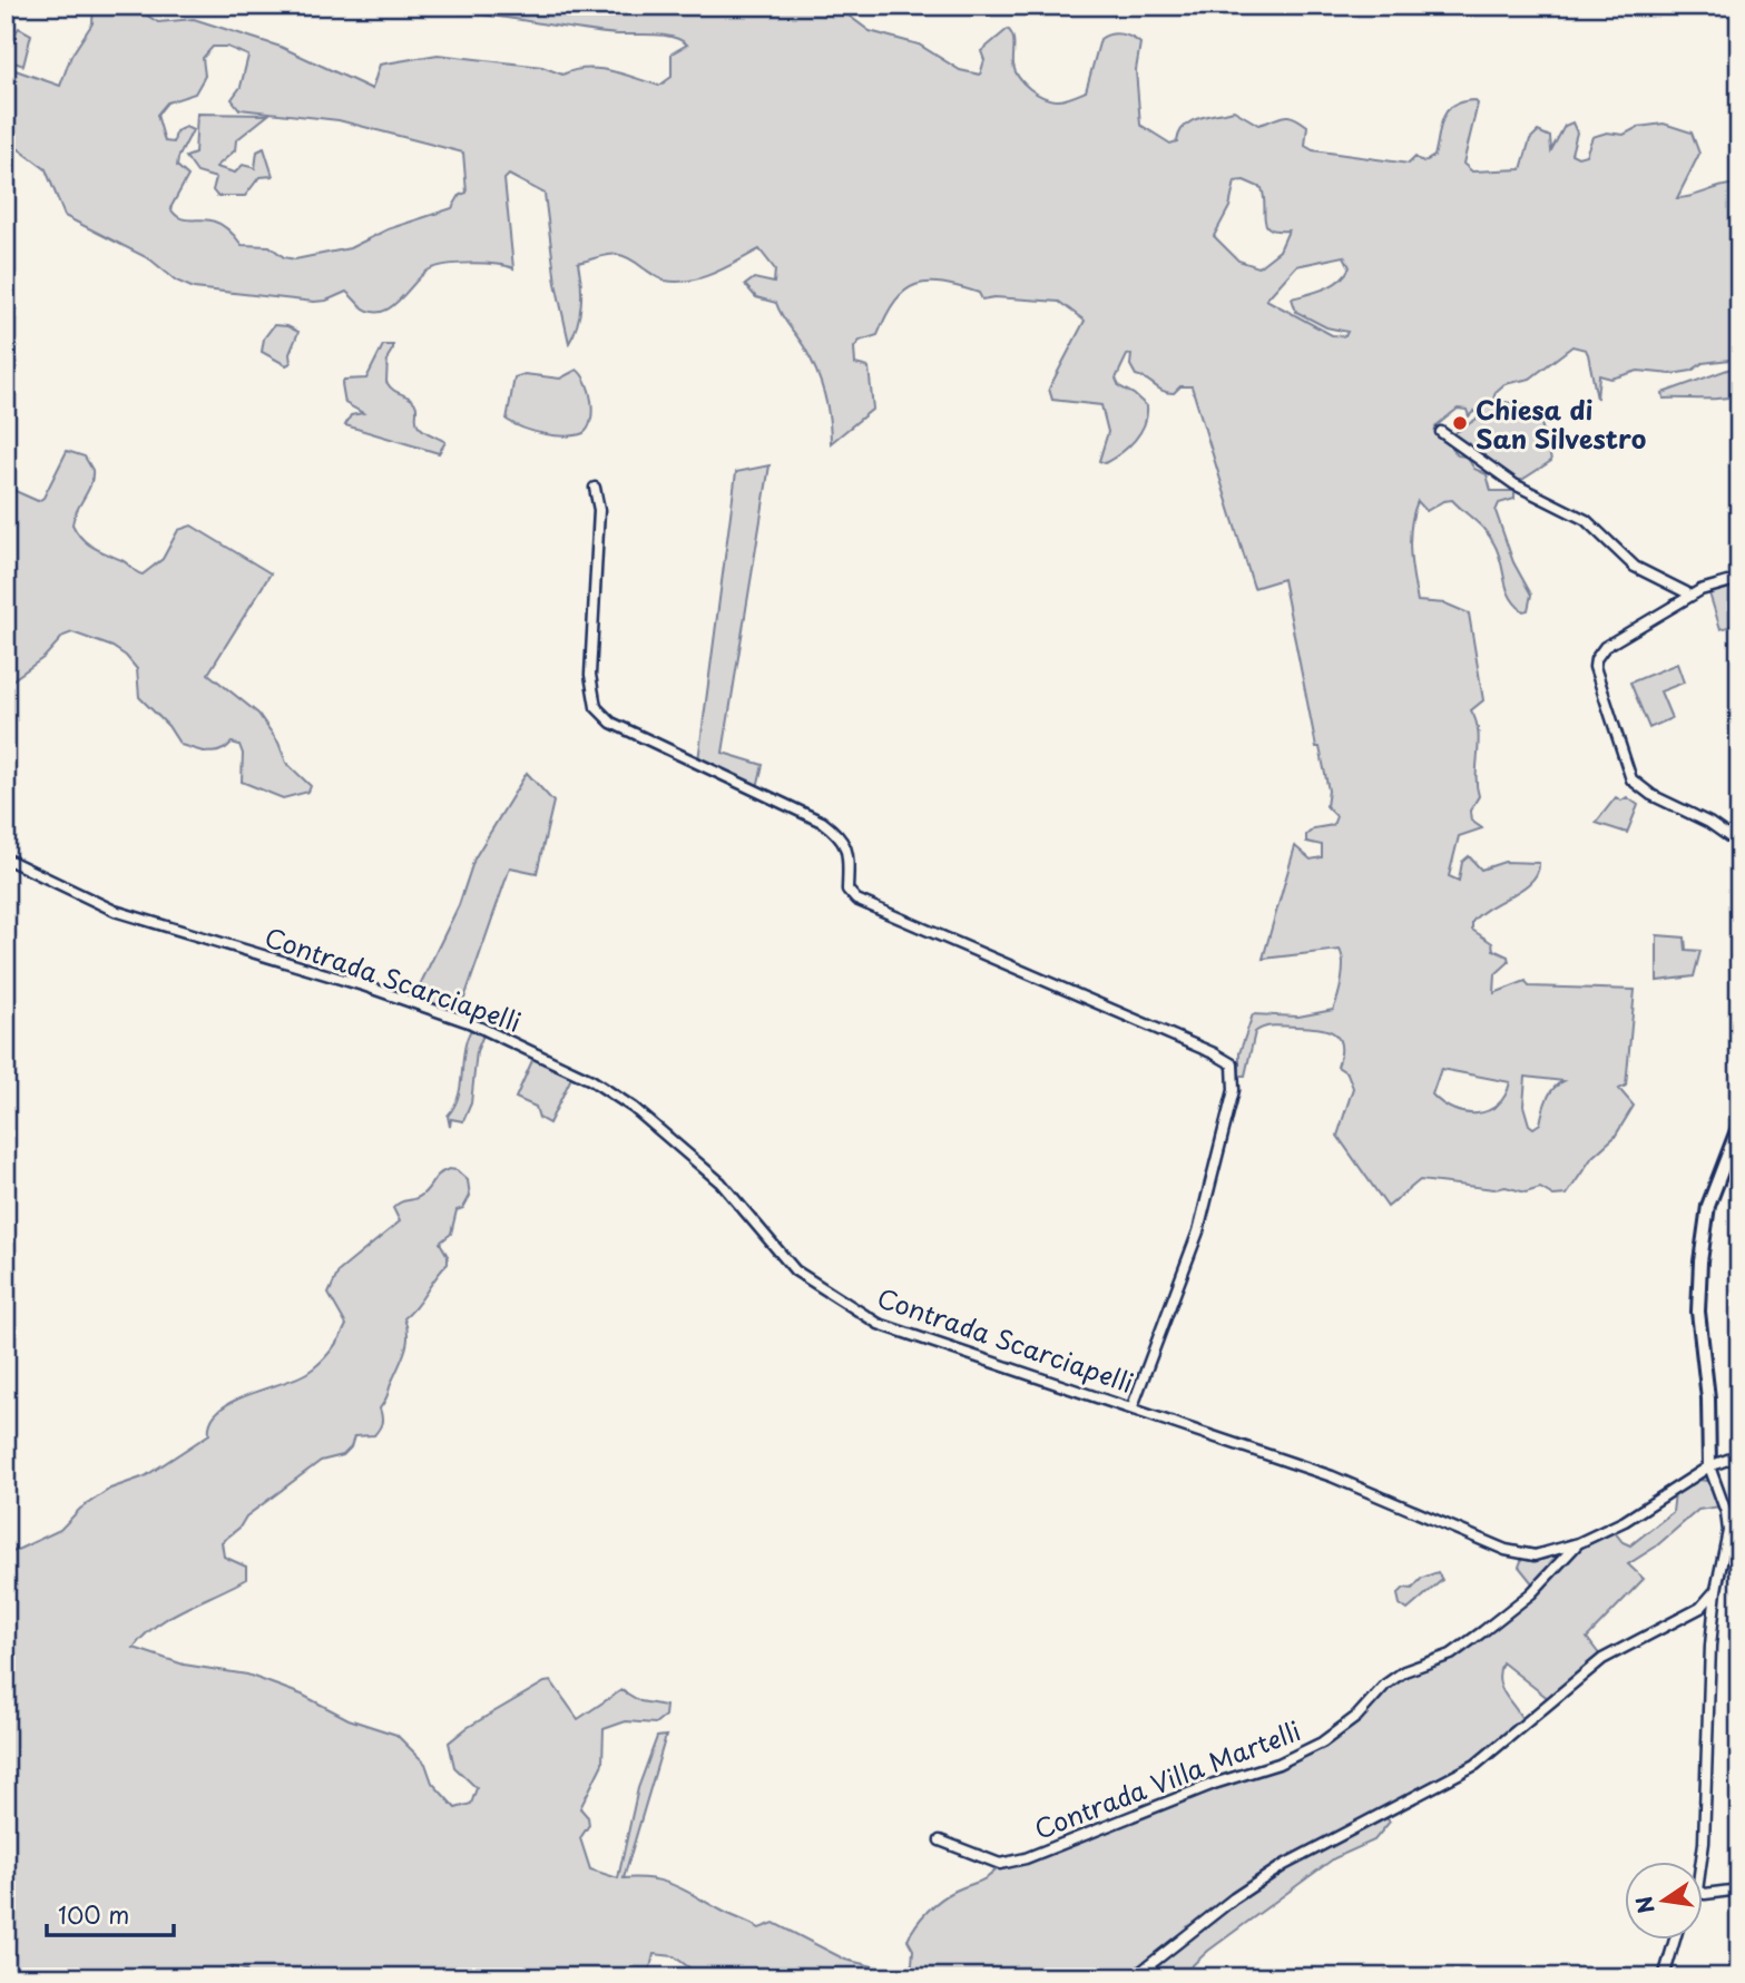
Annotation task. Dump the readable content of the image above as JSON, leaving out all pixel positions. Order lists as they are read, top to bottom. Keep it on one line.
{"streets":{"street":["Contrada Scarciapelli","Contrada Villa Martelli"]},"crossings":[["Contrada Scarciapelli","Contrada Villa Martelli"]],"places":["Chiesa di San Silvestro"],"scale_bar":"100 m","north":"left"}
